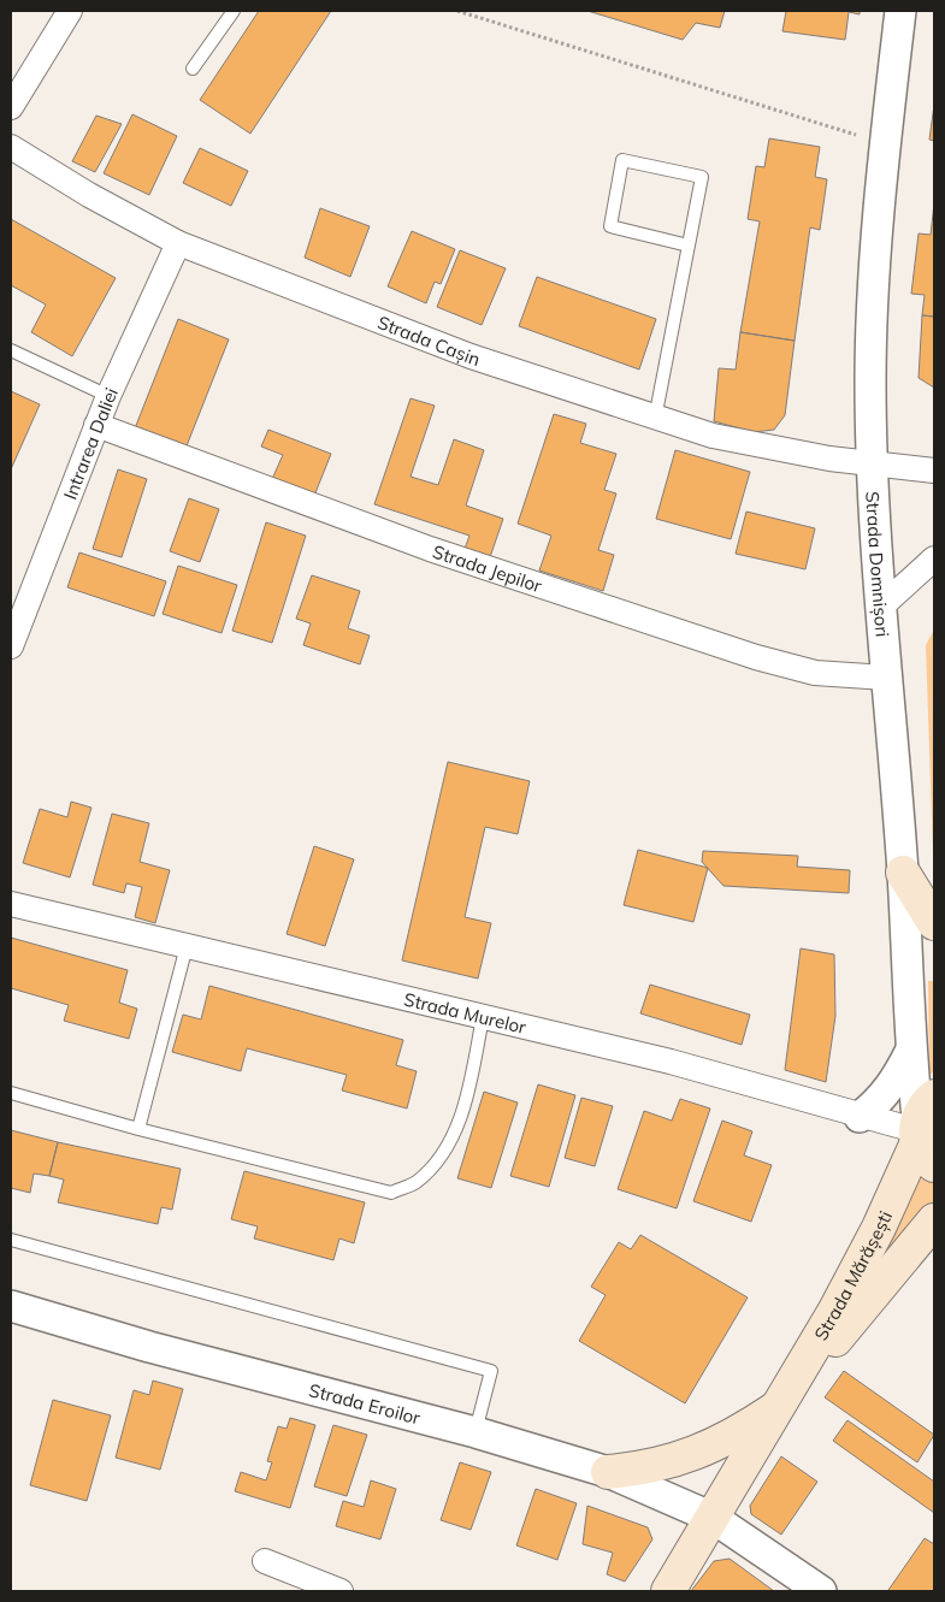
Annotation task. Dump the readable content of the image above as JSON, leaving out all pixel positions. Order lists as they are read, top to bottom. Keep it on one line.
{"streets":{"main road":["Strada Mărășești"],"street":["Strada Cașin","Intrarea Daliei","Strada Domnișori","Strada Jepilor","Strada Murelor","Strada Eroilor"]},"crossings":[["Strada Cașin","Intrarea Daliei"],["Strada Cașin","Strada Domnișori"],["Intrarea Daliei","Strada Jepilor"],["Strada Domnișori","Strada Jepilor"],["Strada Domnișori","Strada Murelor"],["Strada Domnișori","Strada Mărășești"],["Strada Murelor","Strada Mărășești"],["Strada Mărășești","Strada Eroilor"]]}
